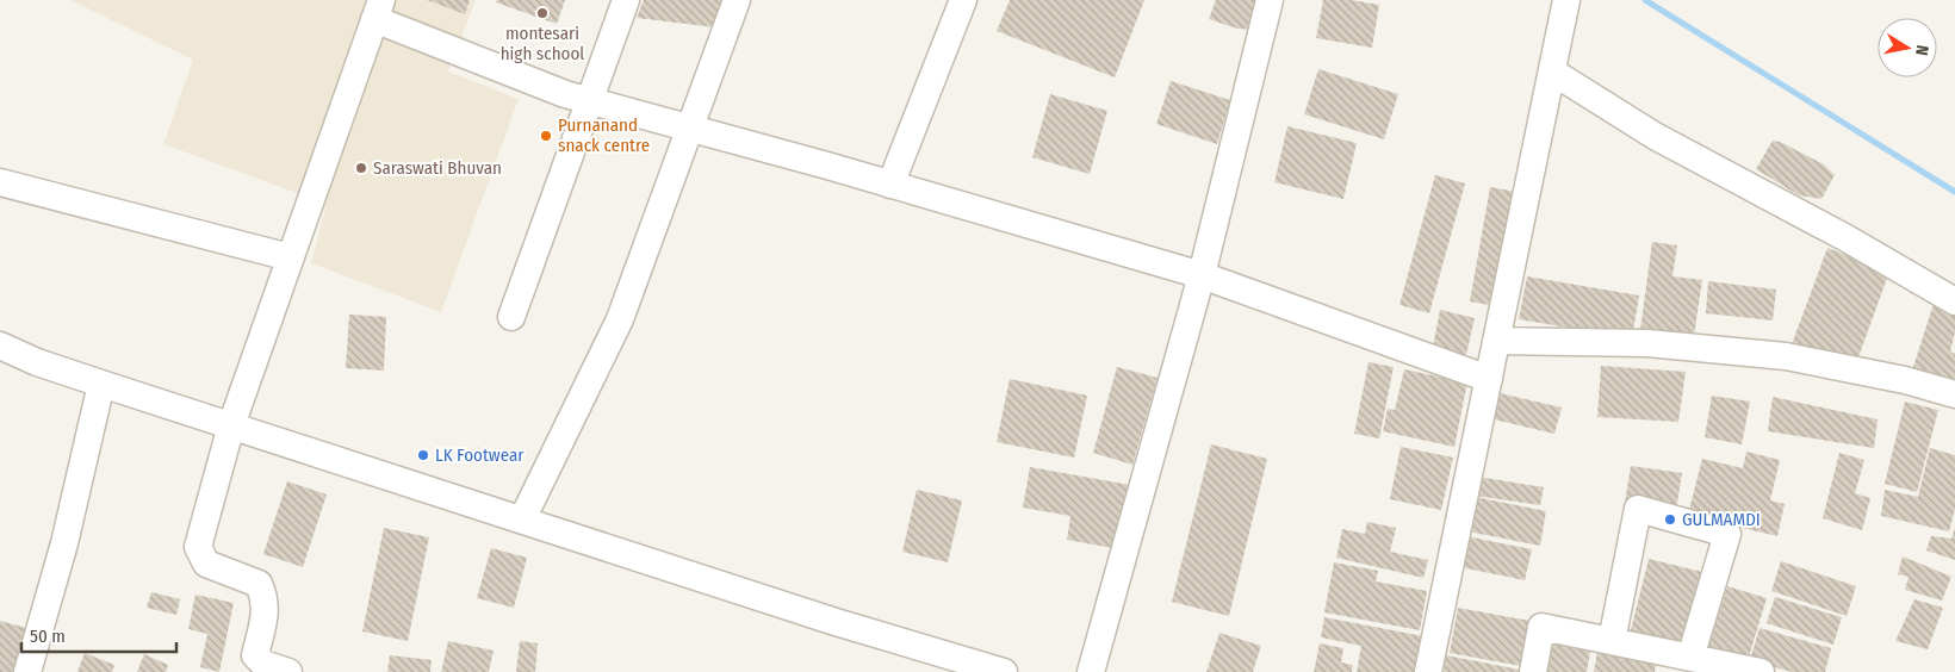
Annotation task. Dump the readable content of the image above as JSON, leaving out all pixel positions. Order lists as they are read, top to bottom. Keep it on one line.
{"places":["montesari high school","Purnanand snack centre","Saraswati Bhuvan","LK Footwear","GULMAMDI"],"scale_bar":"50 m","north":"right"}
